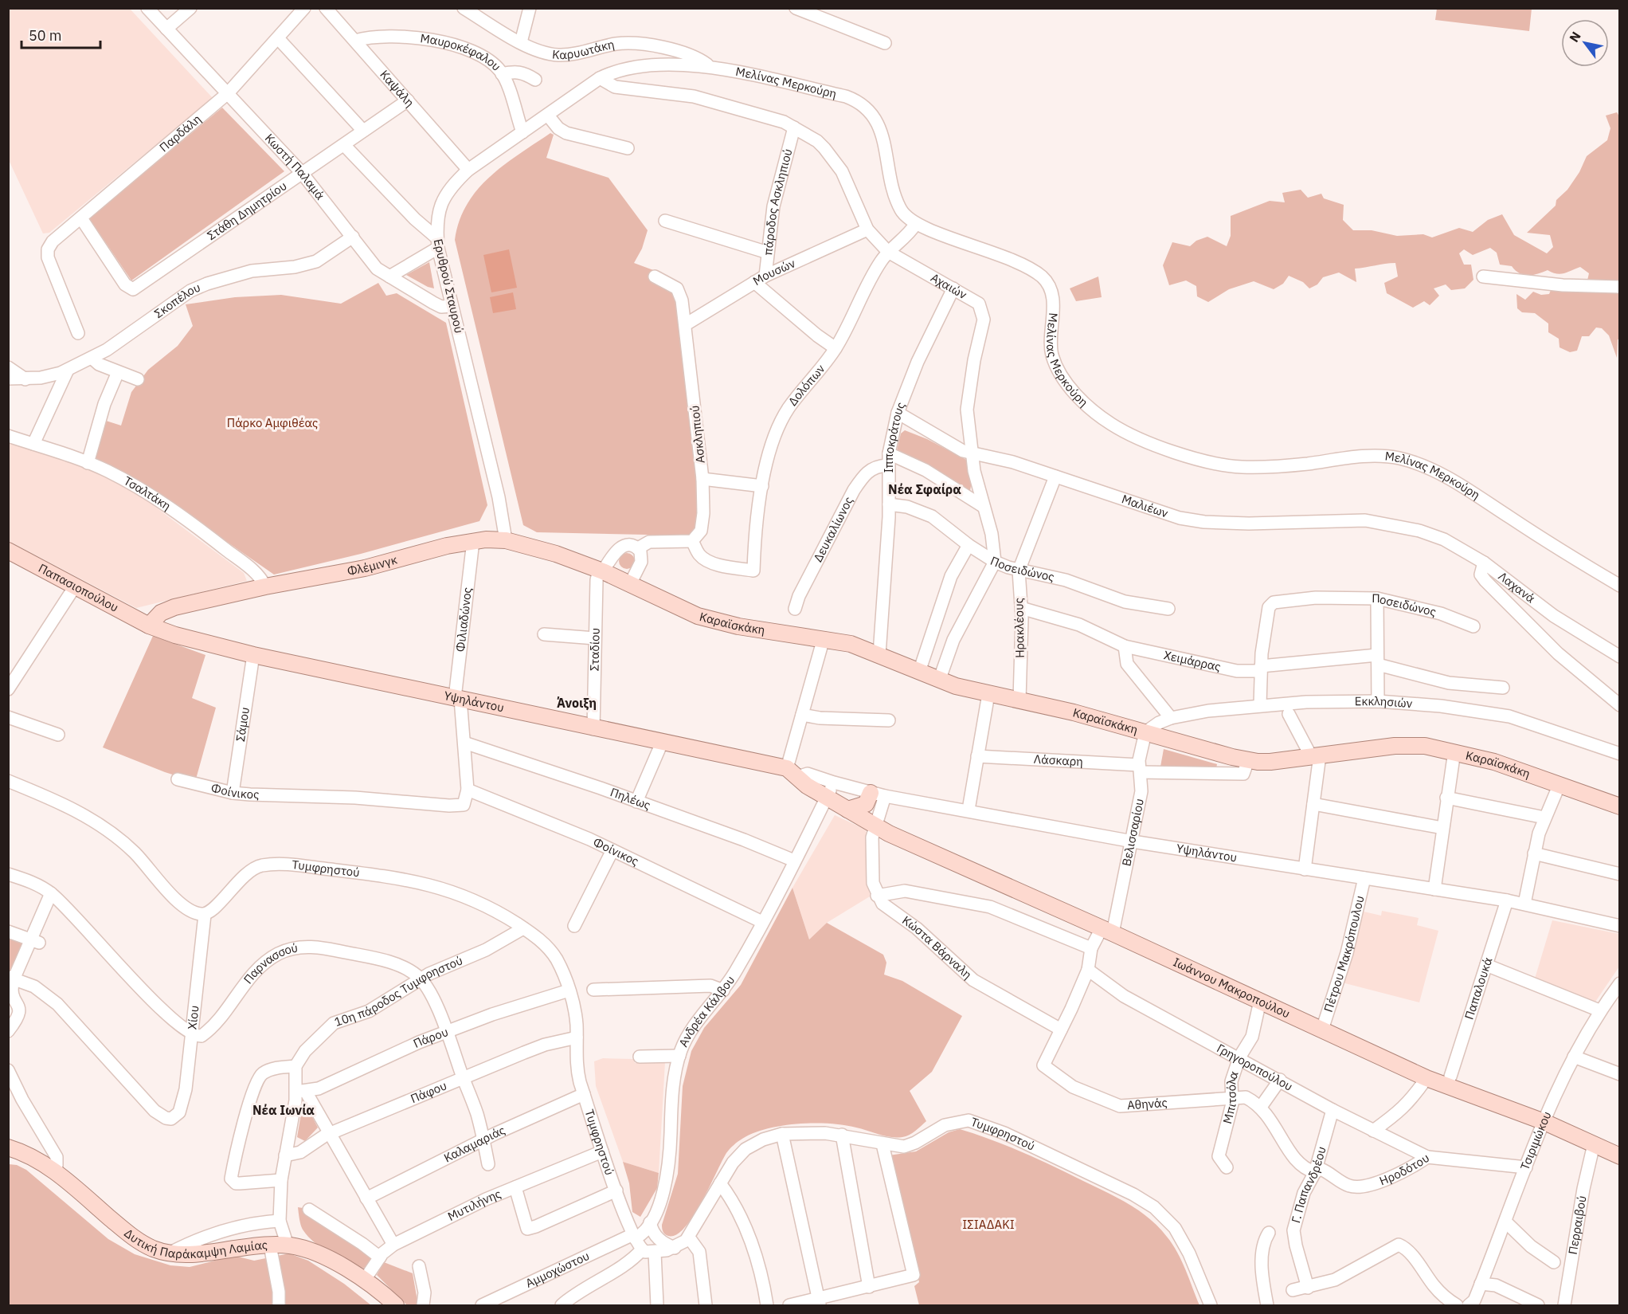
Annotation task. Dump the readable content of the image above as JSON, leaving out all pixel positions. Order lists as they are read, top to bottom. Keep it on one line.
{"streets":{"main road":["Φλέμινγκ","Παπασιοπούλου","Καραϊσκάκη","Υψηλάντου","Ιωάννου Μακροπούλου","Δυτική Παράκαμψη Λαμίας"],"street":["Καρυωτάκη","Μαυροκέφαλου","Μελίνας Μερκούρη","Καψάλη","Παρδάλη","Κωστή Παλαμά","πάροδος Ασκληπιού","Στάθη Δημητρίου","Μουσών","Αχαιών","Ερυθρού Σταυρού","Σκοπέλου","Δολόπων","Ασκληπιού","Ιπποκράτους","Τσαλτάκη","Μαλιέων","Δευκαλίωνος","Ποσειδώνος","Λαχανά","Φιλιαδώνος","Ηρακλέους","Σταδίου","Χειμάρρας","Εκκλησιών","Σάμου","Λάσκαρη","Φοίνικος","Πηλέως","Βελισσαρίου","Τυμφρηστού","Κώστα Βάρναλη","Πέτρου Μακρόπουλου","Παρνασσού","Παπαλουκά","10η πάροδος Τυμφρηστού","Ανδρέα Κάλβου","Χίου","Πάρου","Γρηγοροπούλου","Πάφου","Μπιτσόλα","Αθηνάς","Τσιριμώκου","Καλαμαριάς","Ηροδότου","Γ. Παπανδρέου","Μυτιλήνης","Περραιβού","Αμμοχώστου"]},"crossings":[["Καρυωτάκη","Μελίνας Μερκούρη"],["Μαυροκέφαλου","Καψάλη"],["Μαυροκέφαλου","Ερυθρού Σταυρού"],["Μελίνας Μερκούρη","Αχαιών"],["Μελίνας Μερκούρη","Ερυθρού Σταυρού"],["Μελίνας Μερκούρη","Δολόπων"],["Καψάλη","Στάθη Δημητρίου"],["Καψάλη","Ερυθρού Σταυρού"],["Παρδάλη","Κωστή Παλαμά"],["Παρδάλη","Στάθη Δημητρίου"],["Κωστή Παλαμά","Στάθη Δημητρίου"],["Κωστή Παλαμά","Ερυθρού Σταυρού"],["Κωστή Παλαμά","Σκοπέλου"],["πάροδος Ασκληπιού","Μουσών"],["πάροδος Ασκληπιού","Αχαιών"],["Μουσών","Αχαιών"],["Μουσών","Ασκληπιού"],["Αχαιών","Ερυθρού Σταυρού"],["Αχαιών","Δολόπων"],["Αχαιών","Ιπποκράτους"],["Αχαιών","Μαλιέων"],["Αχαιών","Ποσειδώνος"],["Ερυθρού Σταυρού","Φλέμινγκ"],["Δολόπων","Ασκληπιού"],["Ιπποκράτους","Μαλιέων"],["Ιπποκράτους","Δευκαλίωνος"],["Ιπποκράτους","Ποσειδώνος"],["Ιπποκράτους","Καραϊσκάκη"],["Τσαλτάκη","Φλέμινγκ"],["Μαλιέων","Λαχανά"],["Μαλιέων","Ηρακλέους"],["Φλέμινγκ","Παπασιοπούλου"],["Φλέμινγκ","Φιλιαδώνος"],["Φλέμινγκ","Καραϊσκάκη"],["Φλέμινγκ","Σταδίου"],["Φλέμινγκ","Υψηλάντου"],["Ποσειδώνος","Ηρακλέους"],["Ποσειδώνος","Χειμάρρας"],["Παπασιοπούλου","Υψηλάντου"],["Φιλιαδώνος","Υψηλάντου"],["Φιλιαδώνος","Φοίνικος"],["Φιλιαδώνος","Πηλέως"],["Καραϊσκάκη","Ηρακλέους"],["Καραϊσκάκη","Σταδίου"],["Καραϊσκάκη","Εκκλησιών"],["Καραϊσκάκη","Λάσκαρη"],["Καραϊσκάκη","Βελισσαρίου"],["Ηρακλέους","Χειμάρρας"],["Σταδίου","Υψηλάντου"],["Υψηλάντου","Σάμου"],["Υψηλάντου","Βελισσαρίου"],["Υψηλάντου","Πέτρου Μακρόπουλου"],["Υψηλάντου","Ιωάννου Μακροπούλου"],["Υψηλάντου","Παπαλουκά"],["Υψηλάντου","Ανδρέα Κάλβου"],["Εκκλησιών","Βελισσαρίου"],["Σάμου","Φοίνικος"],["Λάσκαρη","Βελισσαρίου"],["Φοίνικος","Ανδρέα Κάλβου"],["Πηλέως","Ανδρέα Κάλβου"],["Βελισσαρίου","Κώστα Βάρναλη"],["Βελισσαρίου","Ιωάννου Μακροπούλου"],["Βελισσαρίου","Γρηγοροπούλου"],["Βελισσαρίου","Αθηνάς"],["Τυμφρηστού","10η πάροδος Τυμφρηστού"],["Τυμφρηστού","Ανδρέα Κάλβου"],["Τυμφρηστού","Χίου"],["Τυμφρηστού","Πάρου"],["Τυμφρηστού","Πάφου"],["Τυμφρηστού","Καλαμαριάς"],["Τυμφρηστού","Μυτιλήνης"],["Τυμφρηστού","Αμμοχώστου"],["Πέτρου Μακρόπουλου","Ιωάννου Μακροπούλου"],["Παρνασσού","10η πάροδος Τυμφρηστού"],["Παρνασσού","Χίου"],["Ιωάννου Μακροπούλου","Μπιτσόλα"],["Ιωάννου Μακροπούλου","Τσιριμώκου"],["Ιωάννου Μακροπούλου","Περραιβού"],["Ανδρέα Κάλβου","Αμμοχώστου"],["Γρηγοροπούλου","Μπιτσόλα"],["Γρηγοροπούλου","Ηροδότου"],["Γρηγοροπούλου","Γ. Παπανδρέου"],["Μπιτσόλα","Αθηνάς"],["Τσιριμώκου","Ηροδότου"],["Ηροδότου","Γ. Παπανδρέου"],["Μυτιλήνης","Δυτική Παράκαμψη Λαμίας"]],"districts":["Νέα Σφαίρα","Άνοιξη","Νέα Ιωνία"],"parks":["Πάρκο Αμφιθέας","ΙΣΙΑΔΑΚΙ"],"scale_bar":"50 m","north":"top left"}
